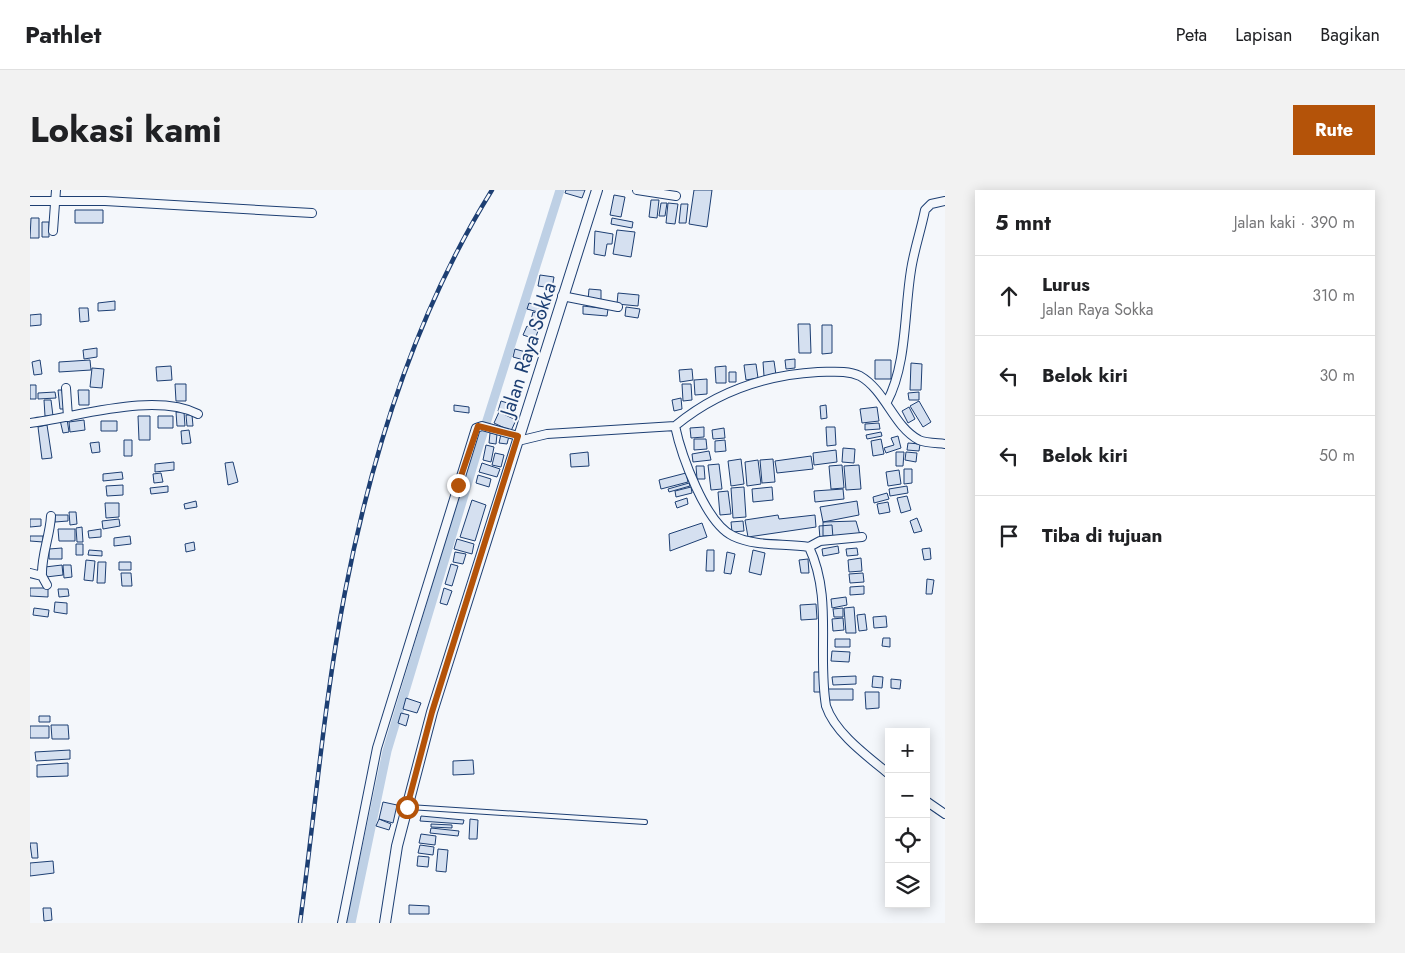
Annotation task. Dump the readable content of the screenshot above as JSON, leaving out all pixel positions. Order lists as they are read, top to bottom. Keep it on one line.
{"streets":{"main road":["Jalan Raya Sokka"]},"page":{"header":"Pathlet","nav":["Peta","Lapisan","Bagikan"],"title":"Lokasi kami","buttons":"Rute","heading":["5 mnt","Jalan kaki · 390 m"],"list":[["Lurus","Jalan Raya Sokka","310 m"],["Belok kiri","30 m"],["Belok kiri","50 m"],"Tiba di tujuan"],"map_buttons":["+","−"]}}
